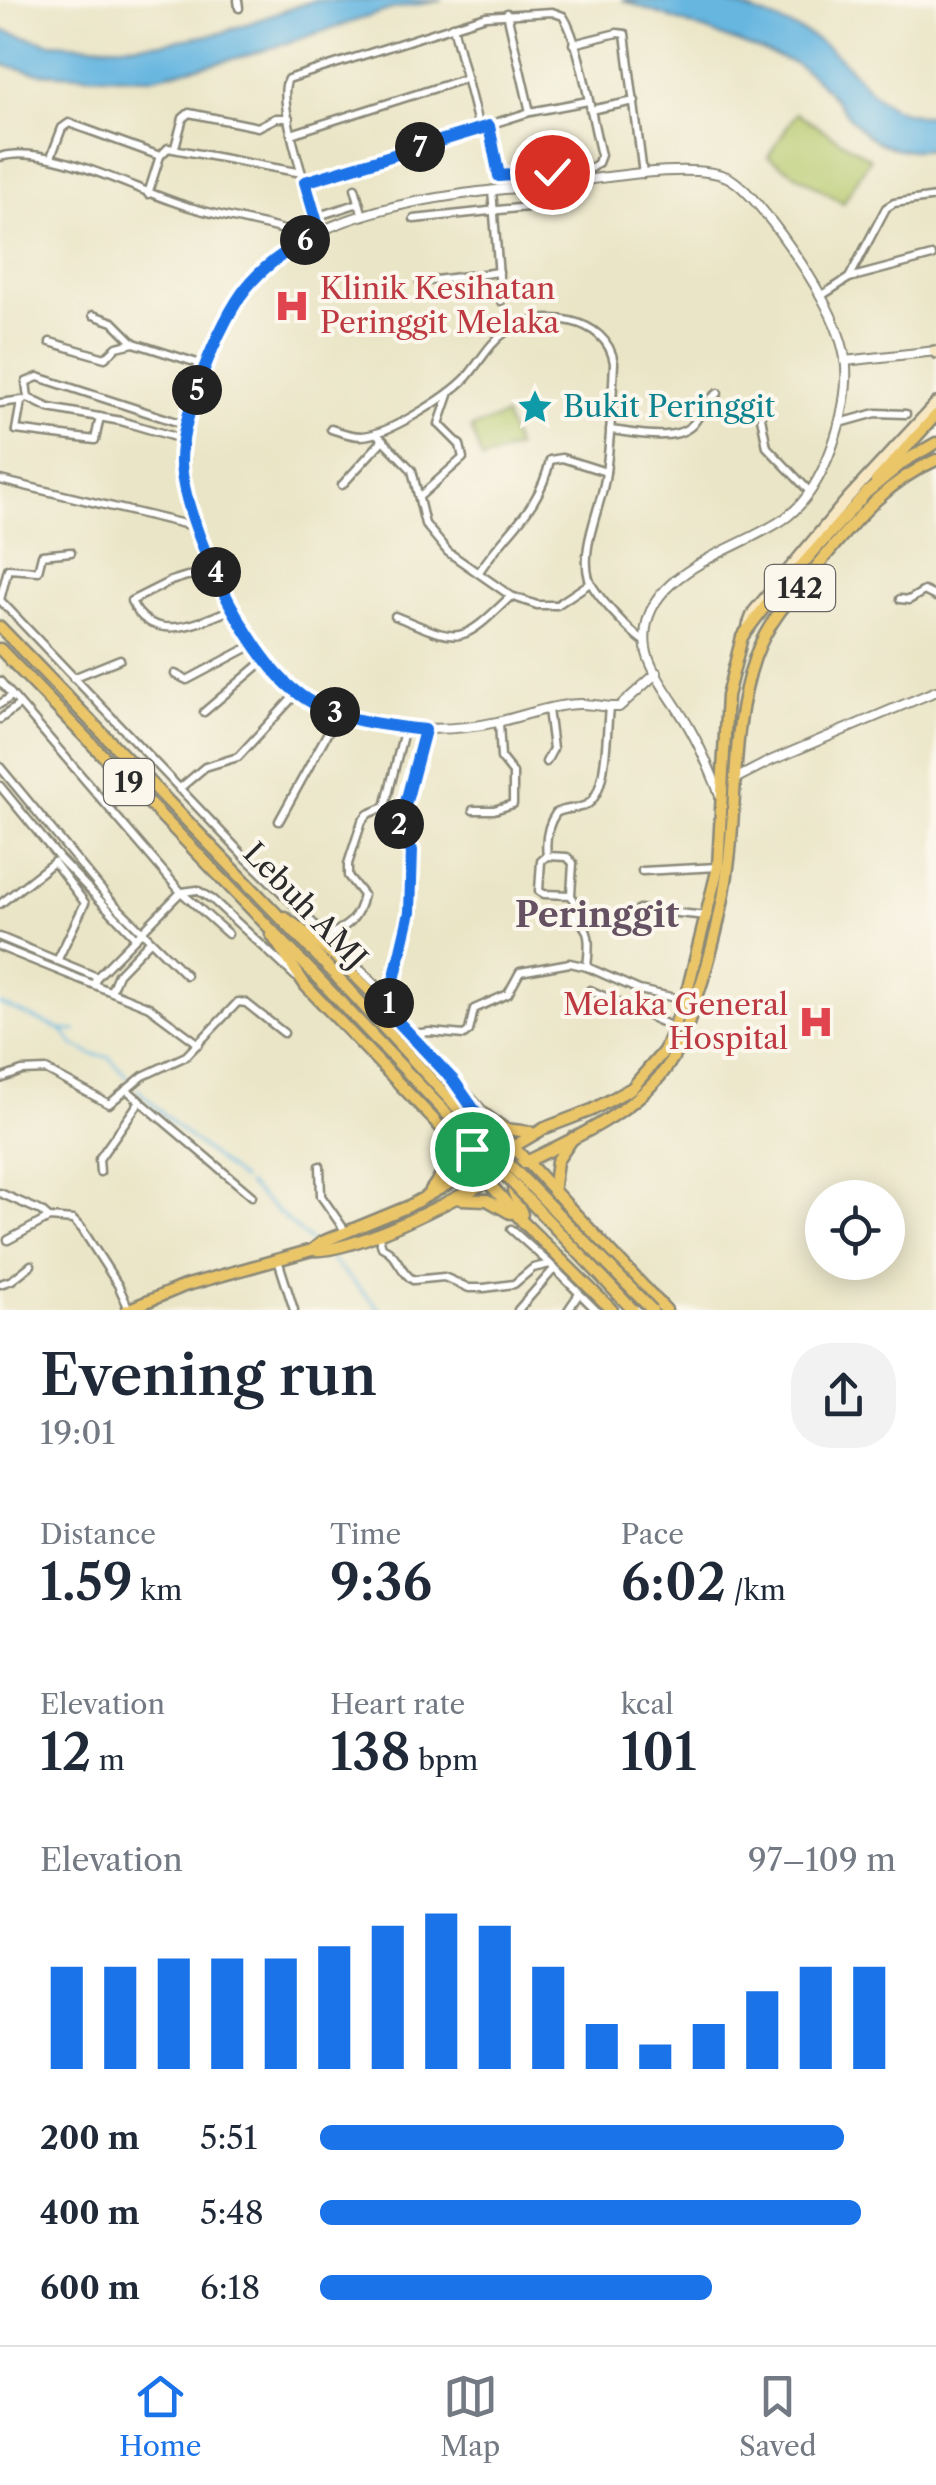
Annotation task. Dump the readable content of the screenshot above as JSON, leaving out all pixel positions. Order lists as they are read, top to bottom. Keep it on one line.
{"streets":{"main road":["142","19","Lebuh AMJ"]},"districts":["Peringgit"],"places":{"hospital":["Klinik Kesihatan Peringgit Melaka","Melaka General Hospital"],"place":["Bukit Peringgit"]},"page":{"pins":["7","6","5","4","3","2","1"],"heading":["Evening run","19:01"],"stats":[["Distance","1.59 km"],["Time","9:36"],["Pace","6:02 /km"],["Elevation","12 m"],["Heart rate","138 bpm"],["kcal","101"]],"chart":["Elevation","97–109 m"],"list":[{"name":"200 m","note":"5:51"},{"name":"400 m","note":"5:48"},{"name":"600 m","note":"6:18"}],"tabs":["Home","Map","Saved"]}}
